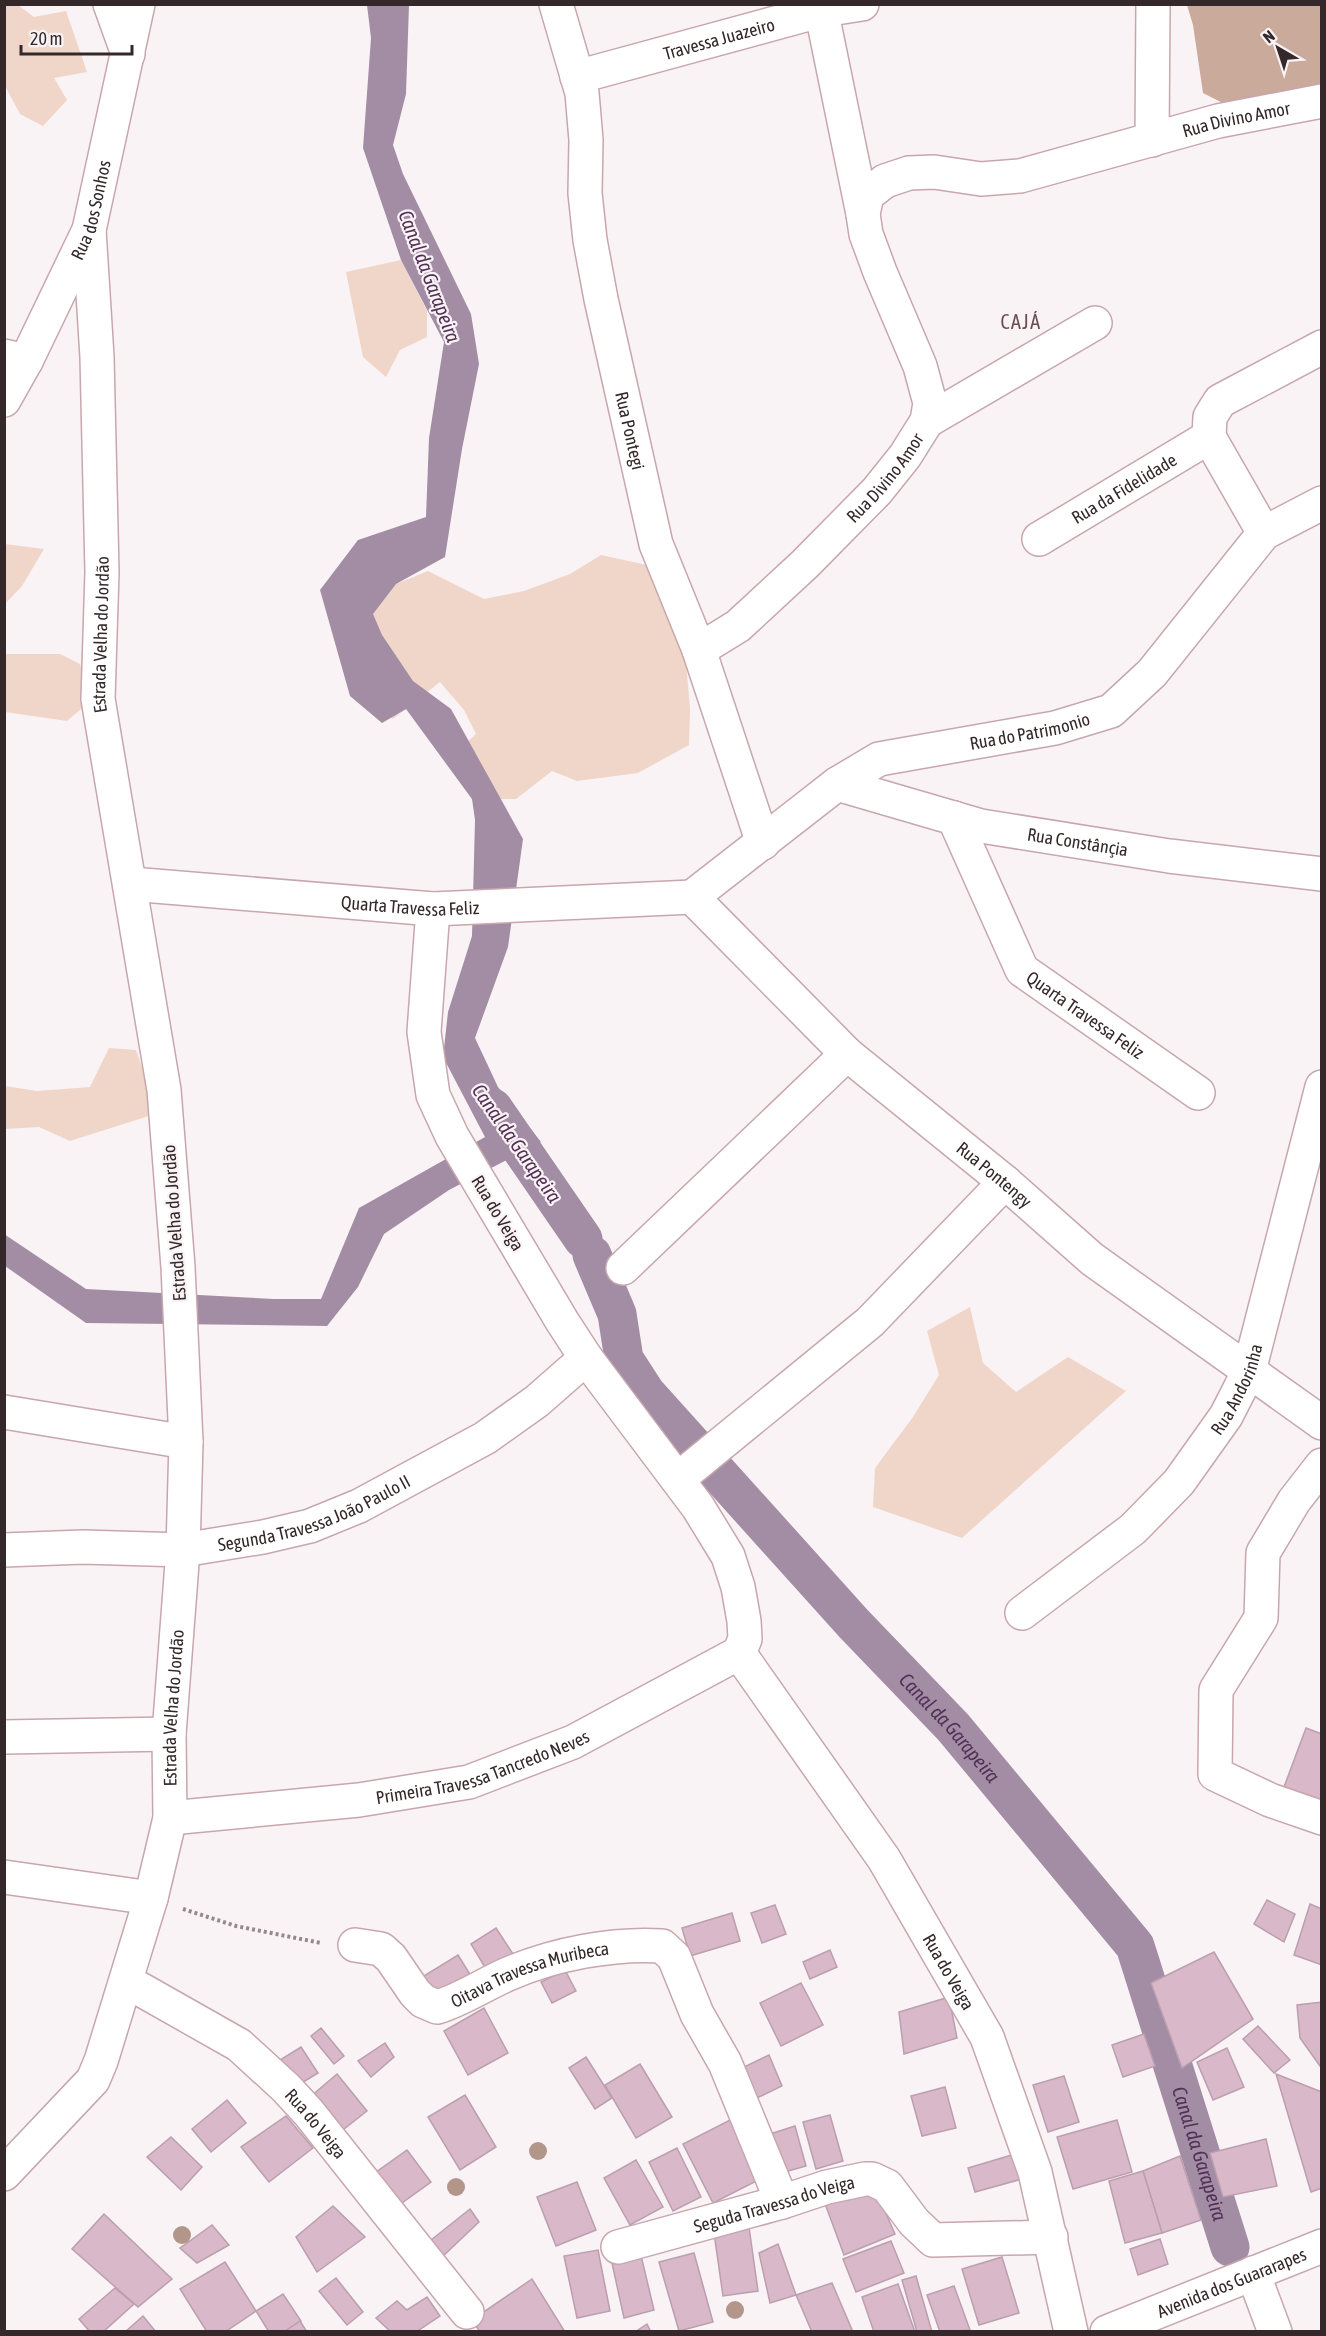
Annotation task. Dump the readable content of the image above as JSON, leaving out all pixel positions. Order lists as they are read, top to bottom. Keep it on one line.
{"streets":{"street":["Travessa Juazeiro","Rua Divino Amor","Rua dos Sonhos","Rua Pontegi","Rua da Fidelidade","Estrada Velha do Jordão","Rua do Patrimonio","Rua Constânçia","Quarta Travessa Feliz","Rua Pontengy","Rua do Veiga","Rua Andorinha","Segunda Travessa João Paulo II","Primeira Travessa Tancredo Neves","Oitava Travessa Muribeca","Seguda Travessa do Veiga","Avenida dos Guararapes"]},"crossings":[["Travessa Juazeiro","Rua Divino Amor"],["Travessa Juazeiro","Rua Pontegi"],["Rua Divino Amor","Rua Pontegi"],["Rua dos Sonhos","Estrada Velha do Jordão"],["Rua Pontegi","Rua do Patrimonio"],["Estrada Velha do Jordão","Quarta Travessa Feliz"],["Estrada Velha do Jordão","Rua do Veiga"],["Estrada Velha do Jordão","Segunda Travessa João Paulo II"],["Estrada Velha do Jordão","Primeira Travessa Tancredo Neves"],["Rua do Patrimonio","Rua Constânçia"],["Rua do Patrimonio","Quarta Travessa Feliz"],["Rua do Patrimonio","Rua Pontengy"],["Rua Constânçia","Quarta Travessa Feliz"],["Quarta Travessa Feliz","Rua Pontengy"],["Quarta Travessa Feliz","Rua do Veiga"],["Rua Pontengy","Rua Andorinha"],["Rua do Veiga","Segunda Travessa João Paulo II"],["Rua do Veiga","Primeira Travessa Tancredo Neves"],["Rua do Veiga","Seguda Travessa do Veiga"],["Oitava Travessa Muribeca","Seguda Travessa do Veiga"]],"districts":["CAJÁ"],"water":["Canal da Garapeira"],"scale_bar":"20 m","north":"top left"}
